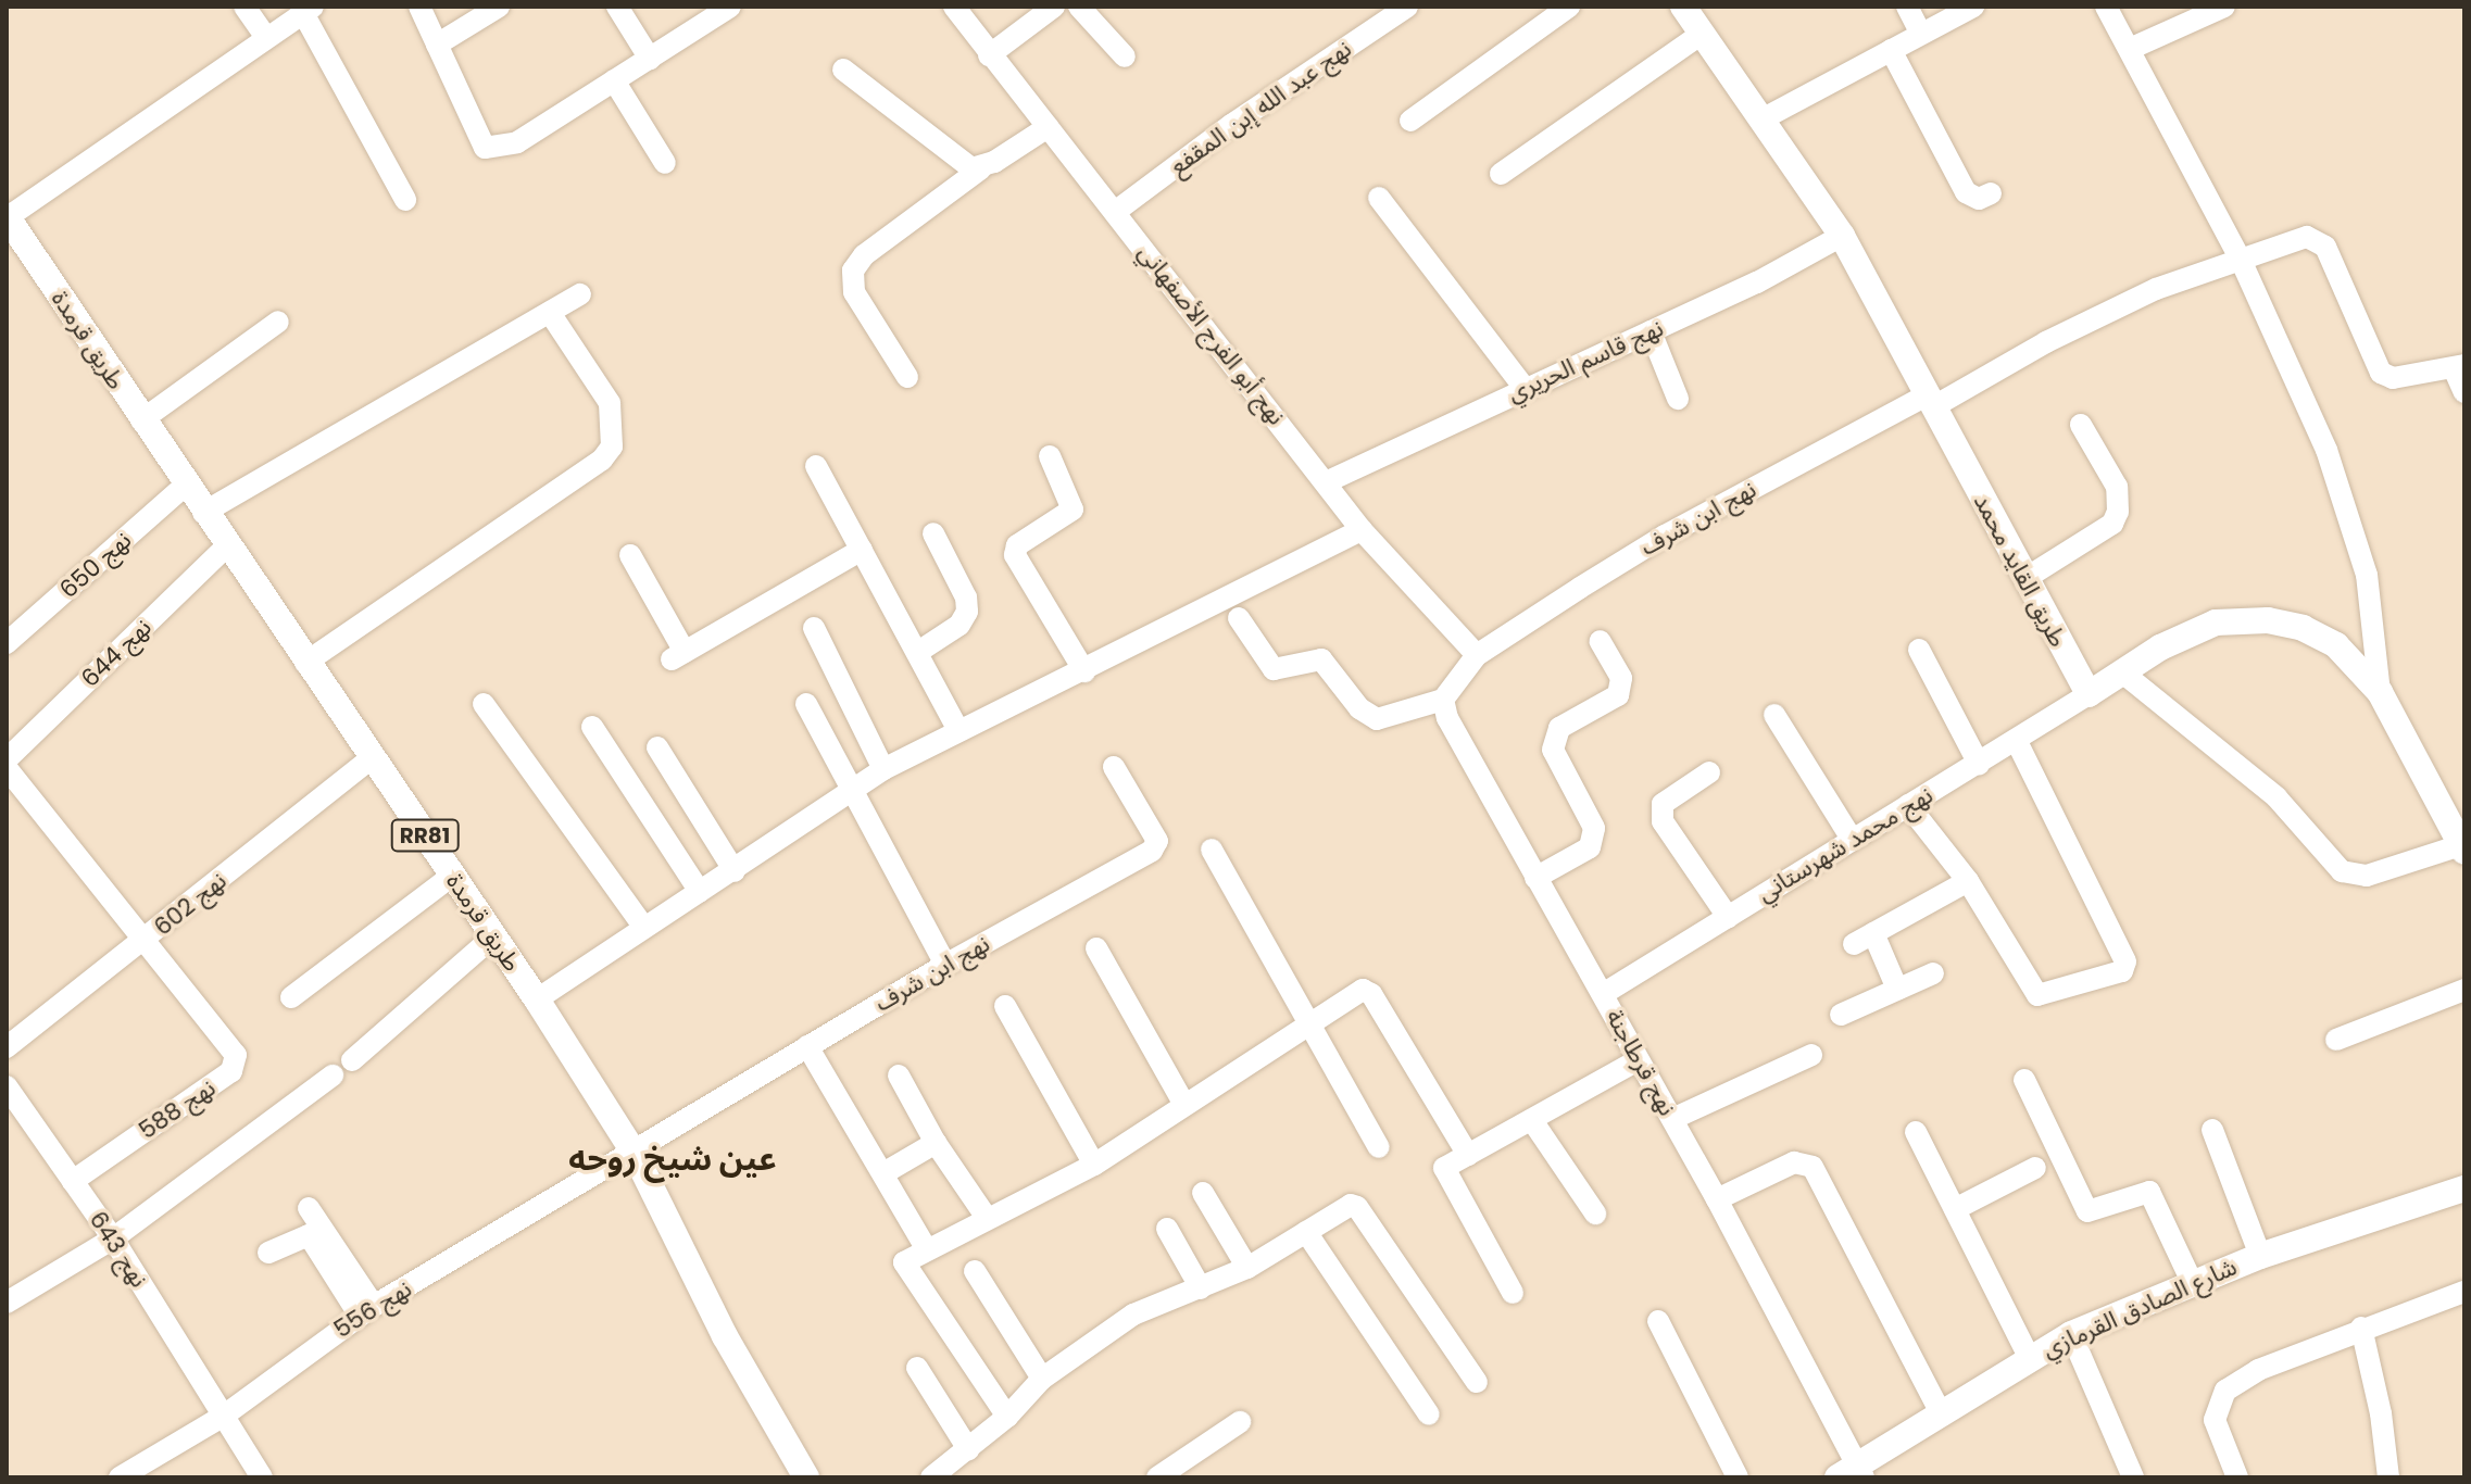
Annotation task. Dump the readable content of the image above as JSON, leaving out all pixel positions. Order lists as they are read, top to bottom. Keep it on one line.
{"streets":{"main road":["طريق قرمدة","طريق القايد محمد","RR81","شارع الصادق القرمازي"],"street":["نهج عبد الله إبن المقفع","نهج أبو الفرج الأصفهاني","نهج قاسم الحريري","نهج ابن شرف","نهج 650","نهج 644","نهج محمد شهرستاني","نهج 602","نهج قرطاجنة","نهج 588","نهج 643","نهج 556"]},"crossings":[["نهج عبد الله إبن المقفع","نهج أبو الفرج الأصفهاني"],["نهج أبو الفرج الأصفهاني","نهج قاسم الحريري"],["نهج أبو الفرج الأصفهاني","نهج ابن شرف"],["طريق قرمدة","نهج ابن شرف"],["طريق قرمدة","نهج 650"],["طريق قرمدة","نهج 644"],["طريق قرمدة","نهج 602"],["طريق قرمدة","نهج 556"],["نهج قاسم الحريري","طريق القايد محمد"],["نهج ابن شرف","طريق القايد محمد"],["نهج ابن شرف","نهج 556"],["طريق القايد محمد","نهج محمد شهرستاني"],["نهج محمد شهرستاني","نهج قرطاجنة"],["نهج 602","نهج 588"],["نهج قرطاجنة","شارع الصادق القرمازي"],["نهج 588","نهج 643"],["نهج 643","نهج 556"]],"districts":["عين شيخ روحه"]}
